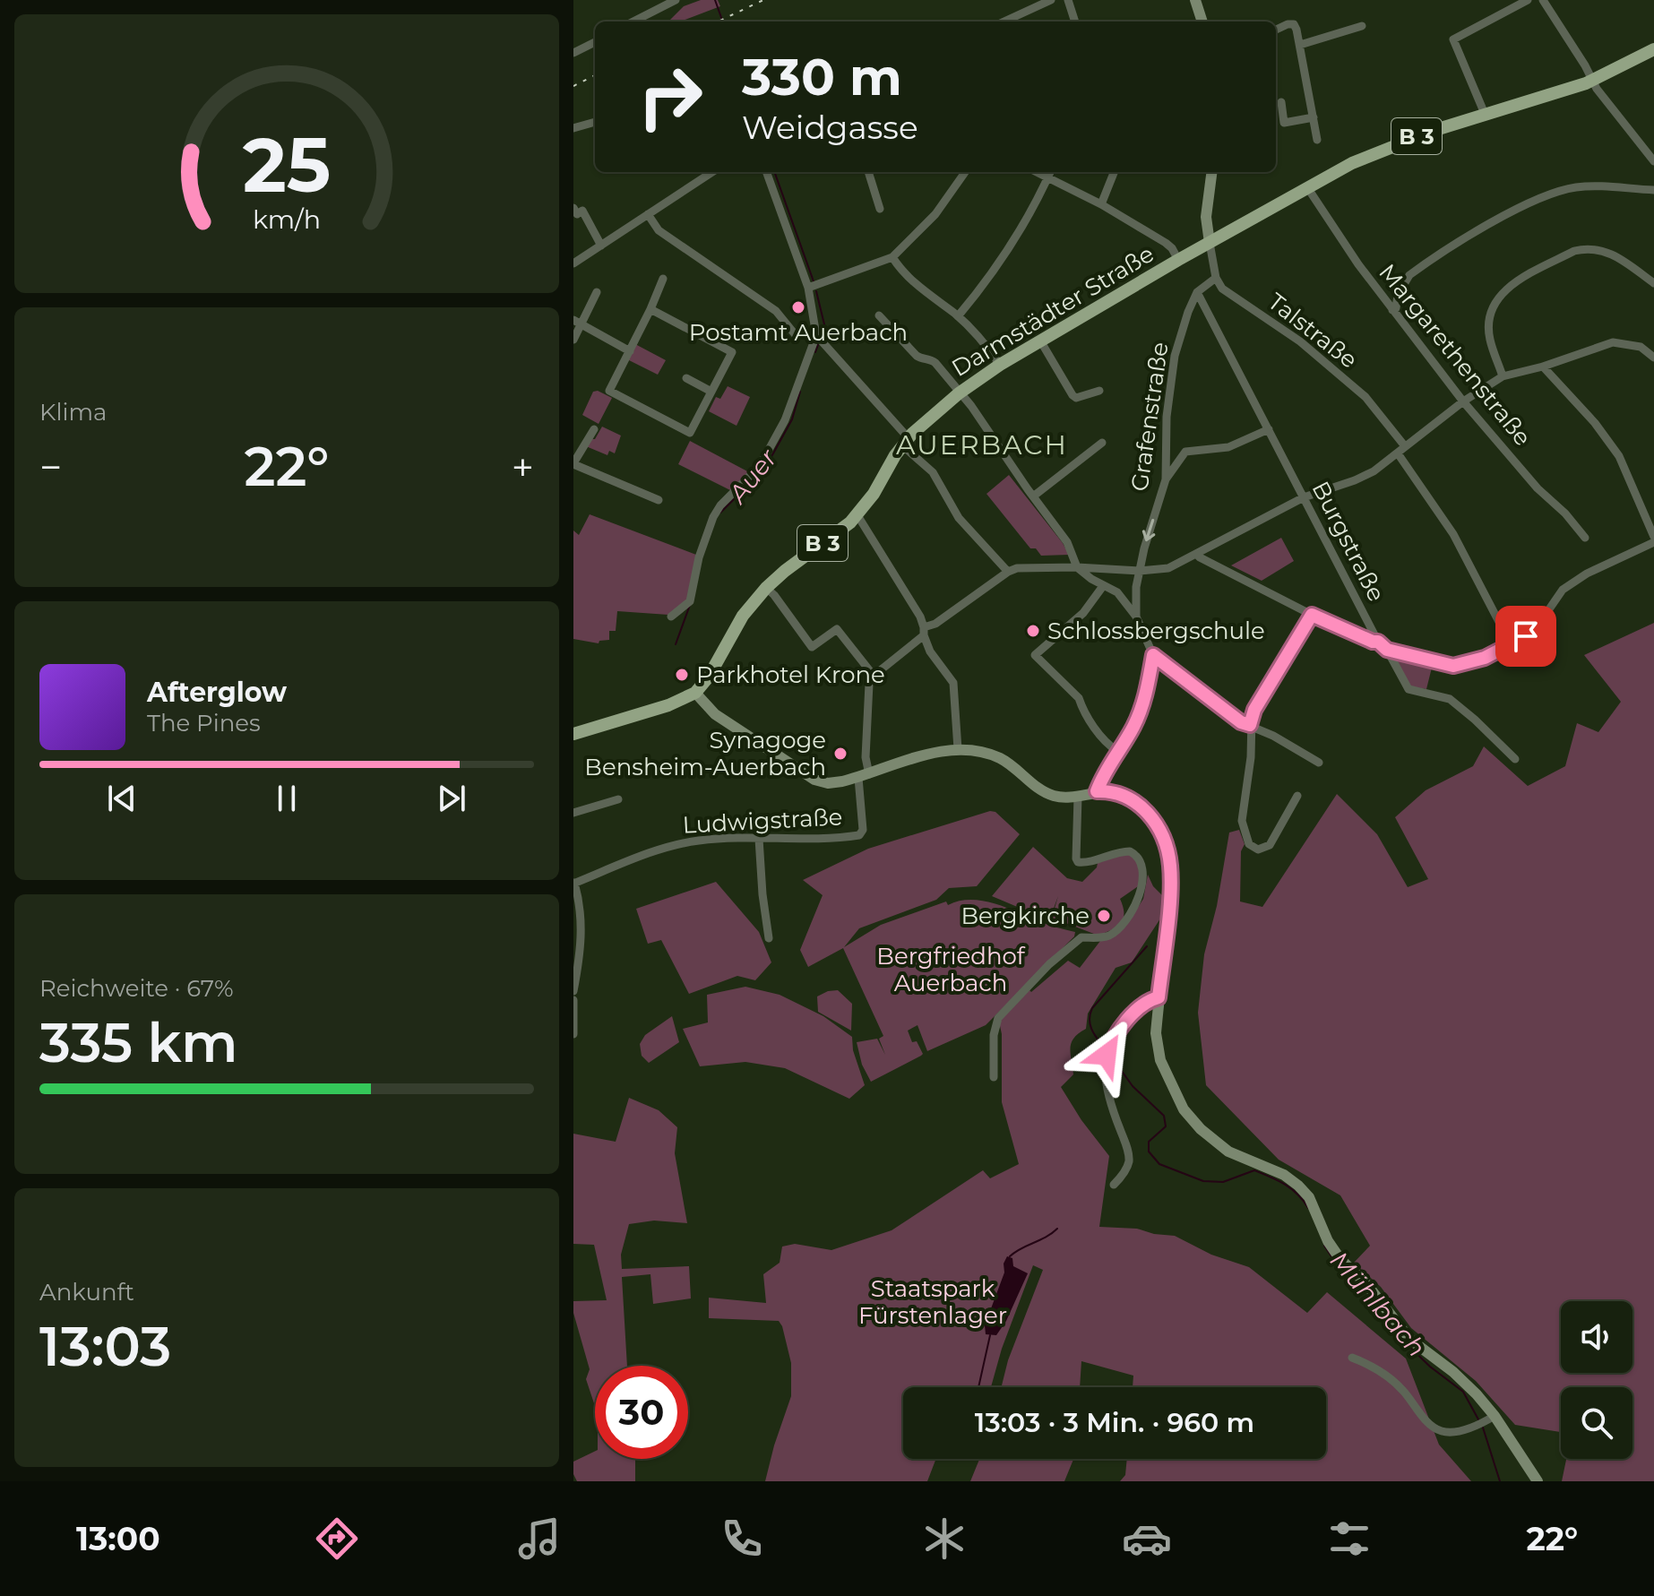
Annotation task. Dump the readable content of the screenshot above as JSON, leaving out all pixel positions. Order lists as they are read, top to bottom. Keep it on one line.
{"streets":{"main road":["B 3","Darmstädter Straße"],"street":["Talstraße","Margarethenstraße","Grafenstraße","Burgstraße","Ludwigstraße"]},"crossings":[["Darmstädter Straße","Margarethenstraße"],["Grafenstraße","Burgstraße"]],"districts":["AUERBACH"],"water":["Auer","Mühlbach"],"parks":["Bergfriedhof Auerbach","Staatspark Fürstenlager"],"places":["Postamt Auerbach","Schlossbergschule","Parkhotel Krone","Synagoge Bensheim-Auerbach","Bergkirche"],"page":{"turn":["330 m","Weidgasse"],"tile":["Klima",["Reichweite · 67%","335 km"],["Ankunft","13:03"]],"heat":["−","22°","+"],"song":["Afterglow","The Pines"],"limit":"30","trip":"13:03 · 3 Min. · 960 m","tabs":["13:00","22°"],"gauge":["25","km/h"]}}
